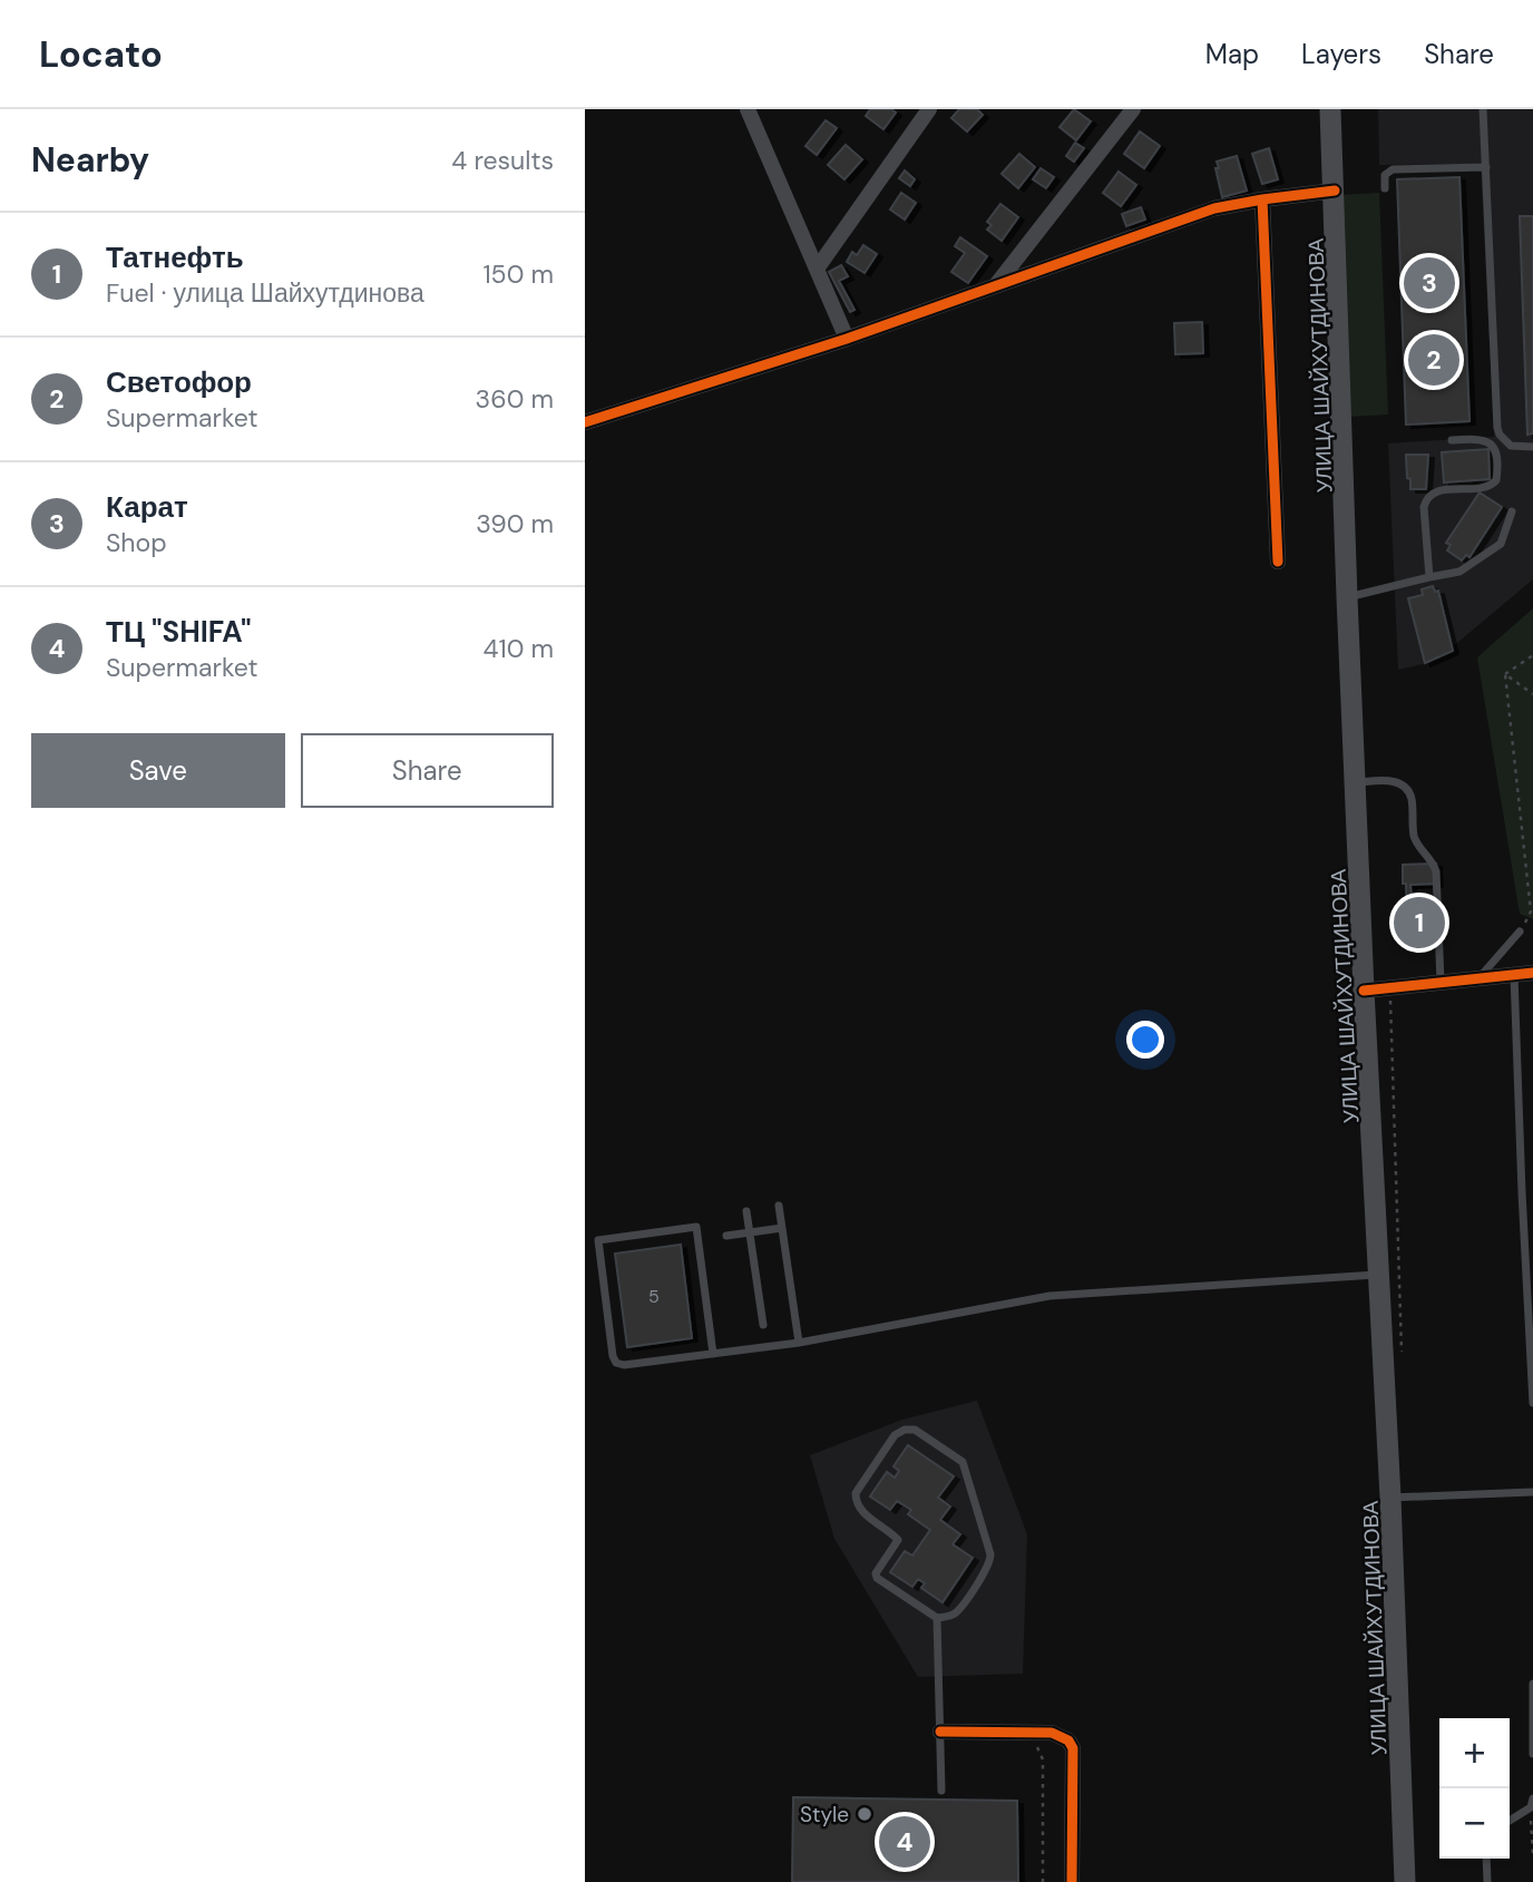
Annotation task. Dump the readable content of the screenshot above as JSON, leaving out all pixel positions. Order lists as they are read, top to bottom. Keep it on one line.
{"streets":{"main road":["УЛИЦА ШАЙХУТДИНОВА"]},"places":["Style"],"house_numbers":["5"],"page":{"header":"Locato","nav":["Map","Layers","Share"],"heading":["Nearby","4 results"],"list":[{"mark":"1","name":"Татнефть","note":"Fuel · улица Шайхутдинова","value":"150 m"},{"mark":"2","name":"Светофор","note":"Supermarket","value":"360 m"},{"mark":"3","name":"Карат","note":"Shop","value":"390 m"},{"mark":"4","name":"ТЦ \"SHIFA\"","note":"Supermarket","value":"410 m"}],"pins":["3","2","1","4"],"buttons":["Save","Share"],"map_buttons":["+","−"]}}
